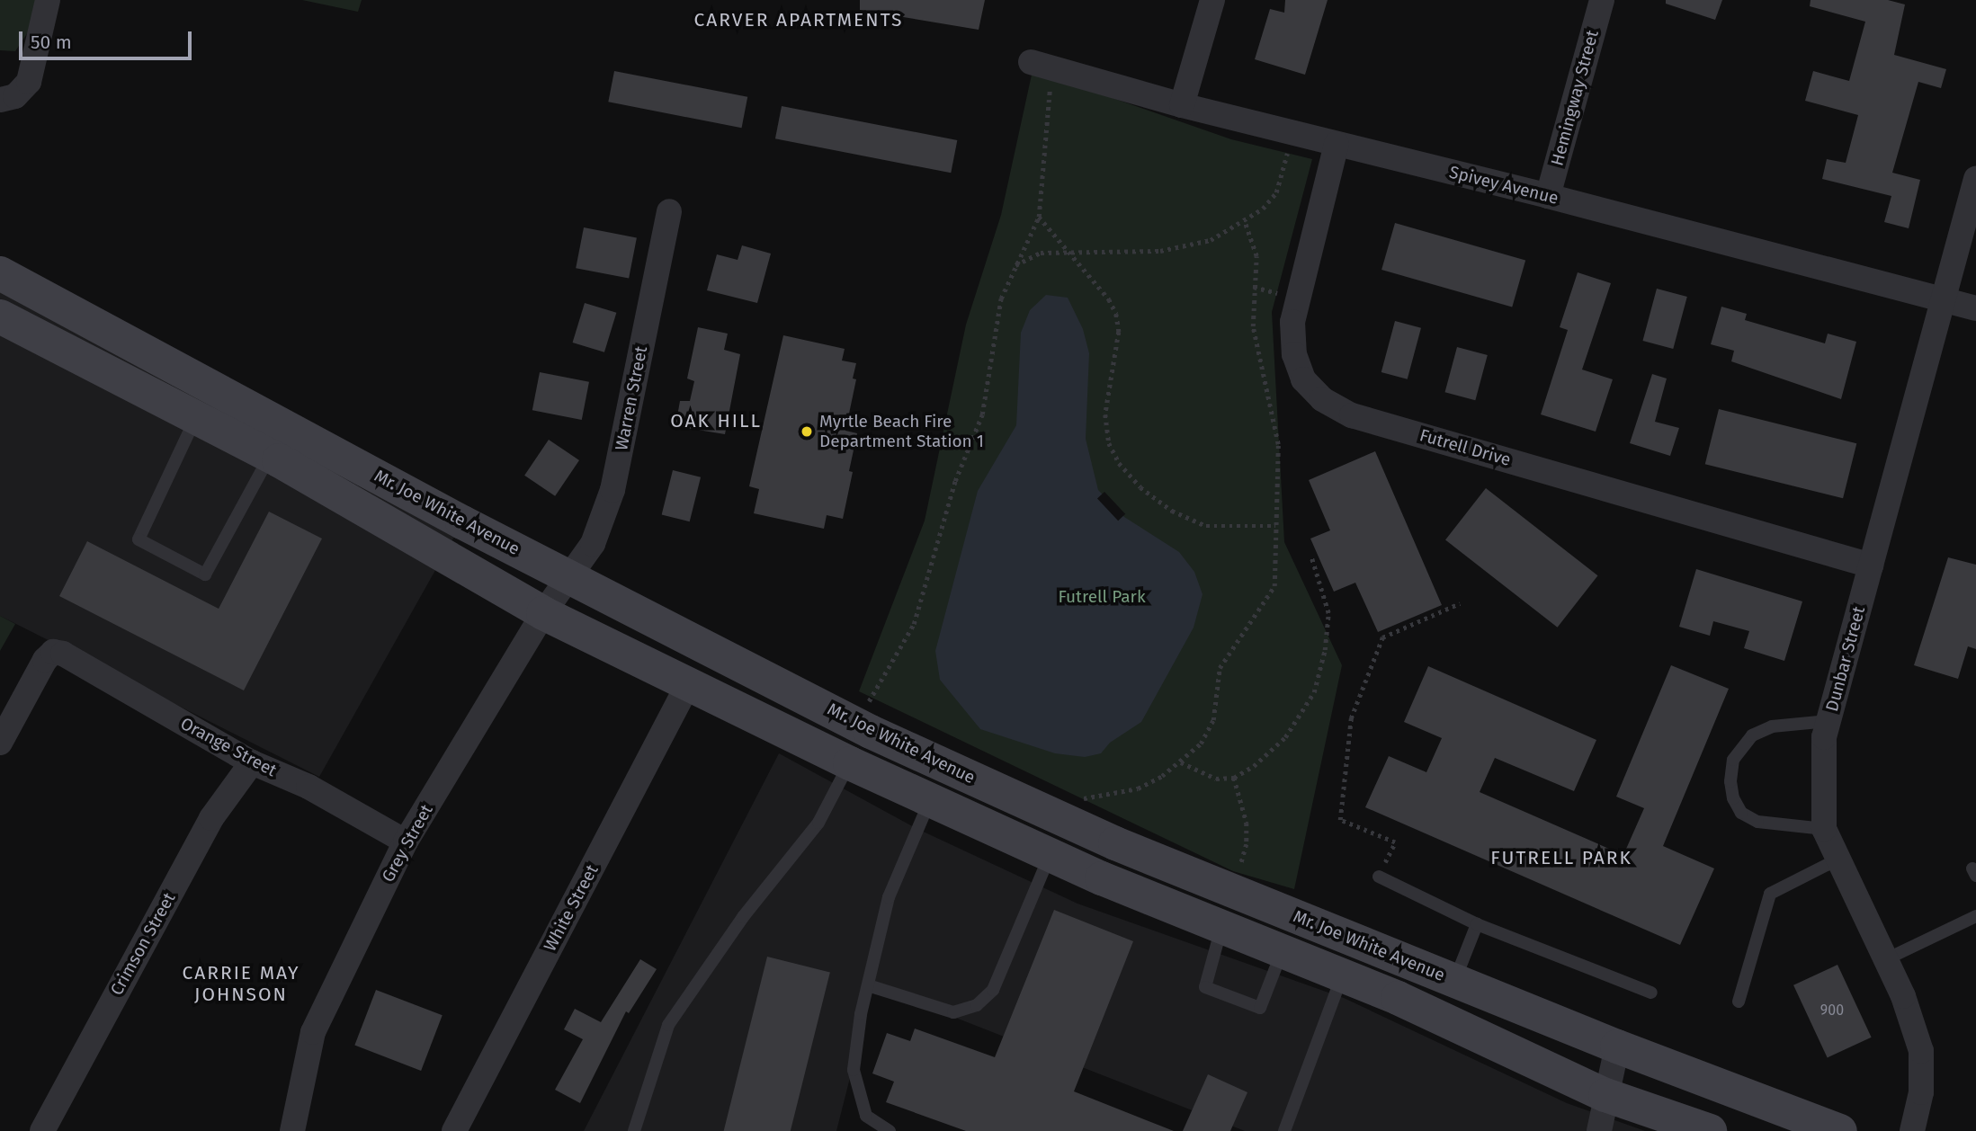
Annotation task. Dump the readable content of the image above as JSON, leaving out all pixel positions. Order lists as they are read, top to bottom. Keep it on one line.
{"streets":{"main road":["Mr. Joe White Avenue"],"street":["Hemingway Street","Spivey Avenue","Warren Street","Futrell Drive","Dunbar Street","Orange Street","Grey Street","White Street","Crimson Street"]},"crossings":[["Hemingway Street","Spivey Avenue"],["Spivey Avenue","Futrell Drive"],["Spivey Avenue","Dunbar Street"],["Warren Street","Mr. Joe White Avenue"],["Warren Street","Grey Street"],["Futrell Drive","Dunbar Street"],["Mr. Joe White Avenue","Grey Street"],["Mr. Joe White Avenue","White Street"],["Orange Street","Grey Street"],["Orange Street","Crimson Street"]],"districts":["CARVER APARTMENTS","OAK HILL","FUTRELL PARK","CARRIE MAY JOHNSON"],"parks":["Futrell Park"],"places":["Myrtle Beach Fire Department Station 1"],"house_numbers":["900"],"scale_bar":"50 m"}
